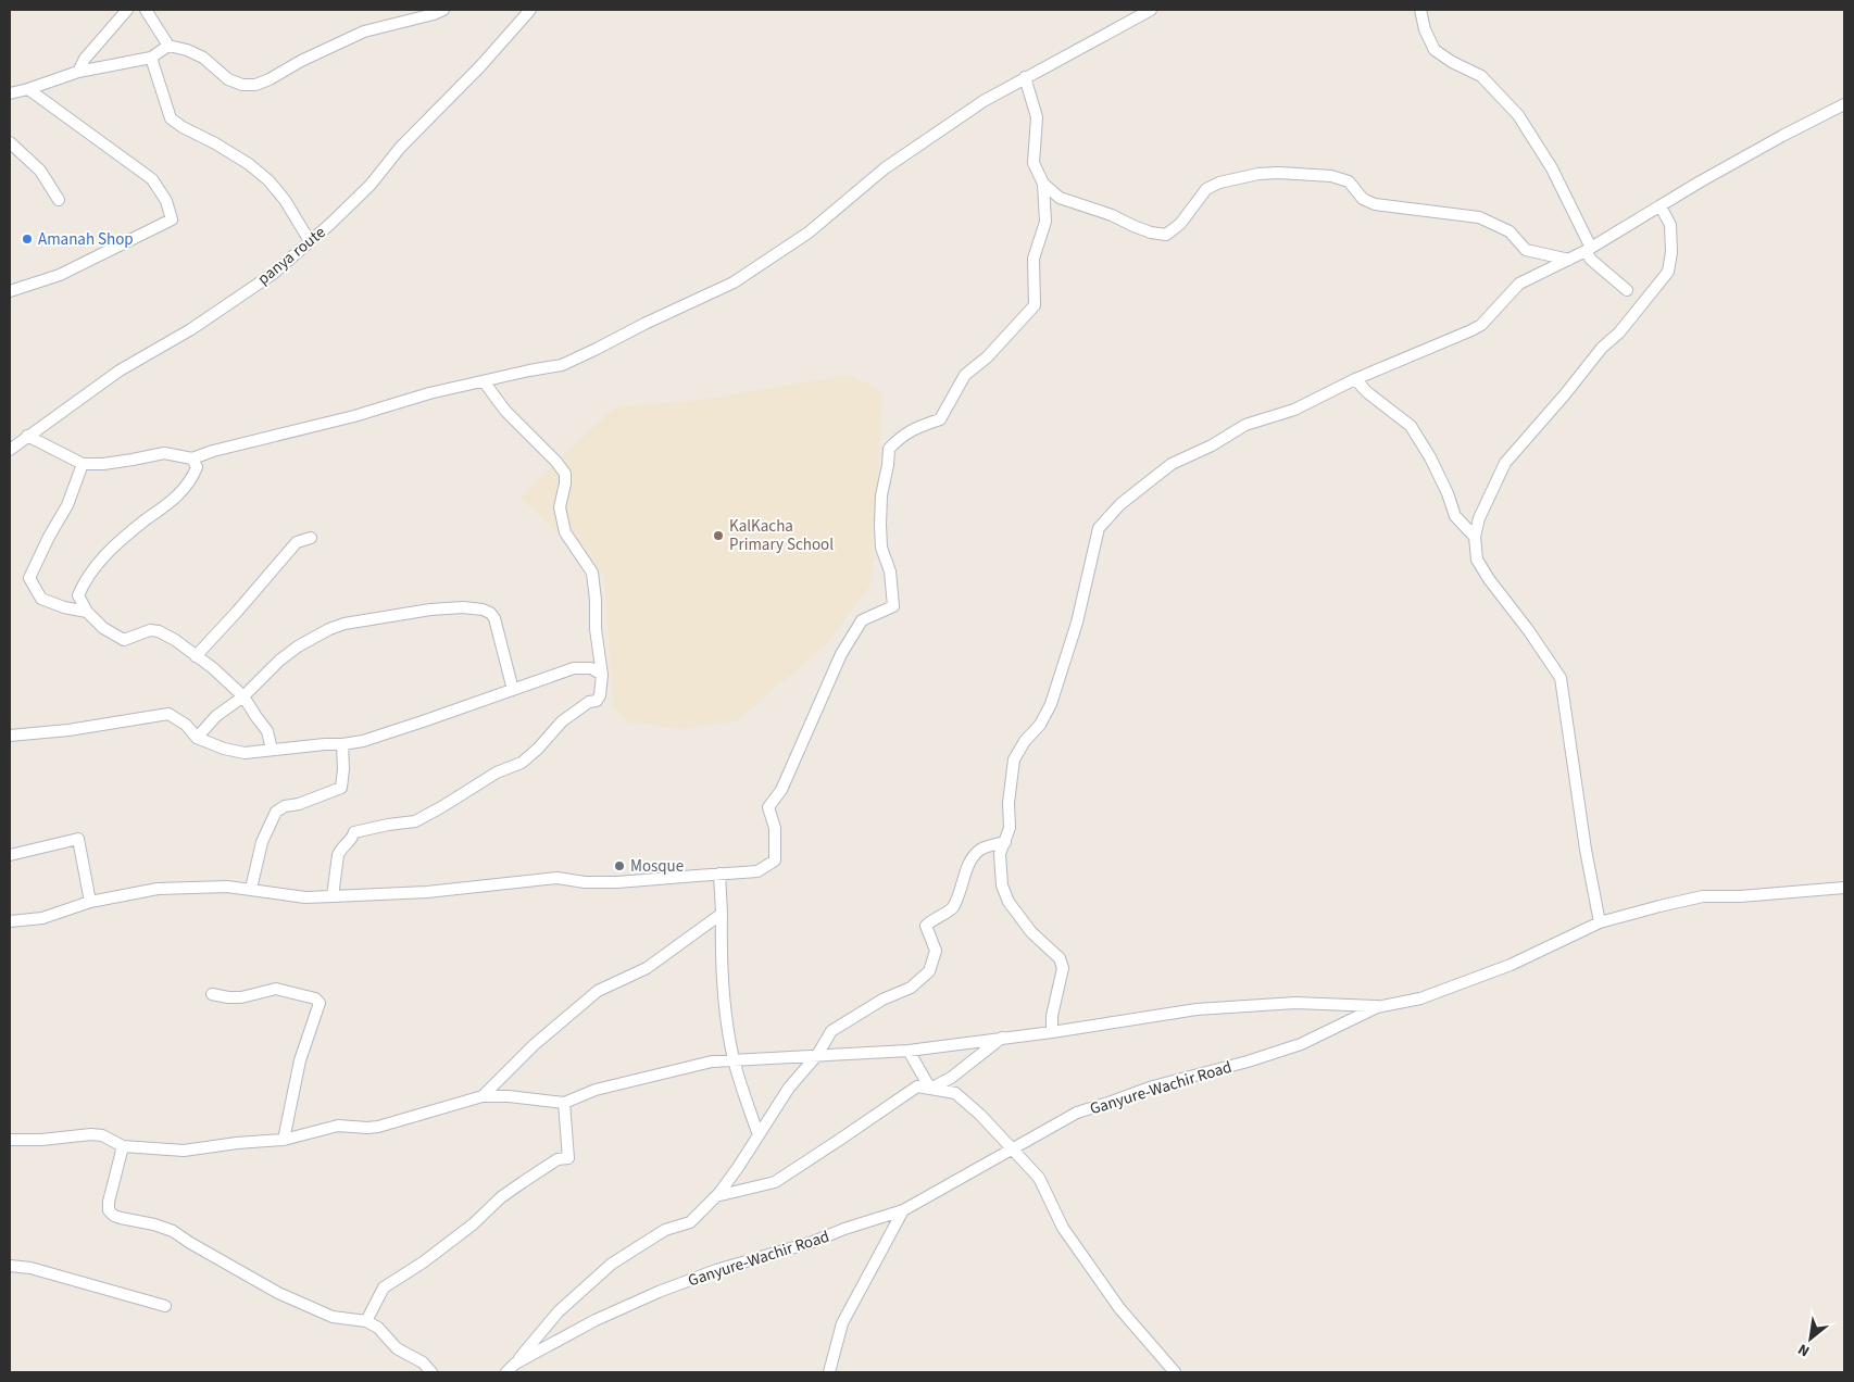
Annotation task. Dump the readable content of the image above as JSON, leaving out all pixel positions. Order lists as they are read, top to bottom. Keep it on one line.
{"streets":{"street":["panya route","Ganyure-Wachir Road"]},"places":["Amanah Shop","KalKacha Primary School","Mosque"],"north":"bottom left"}
